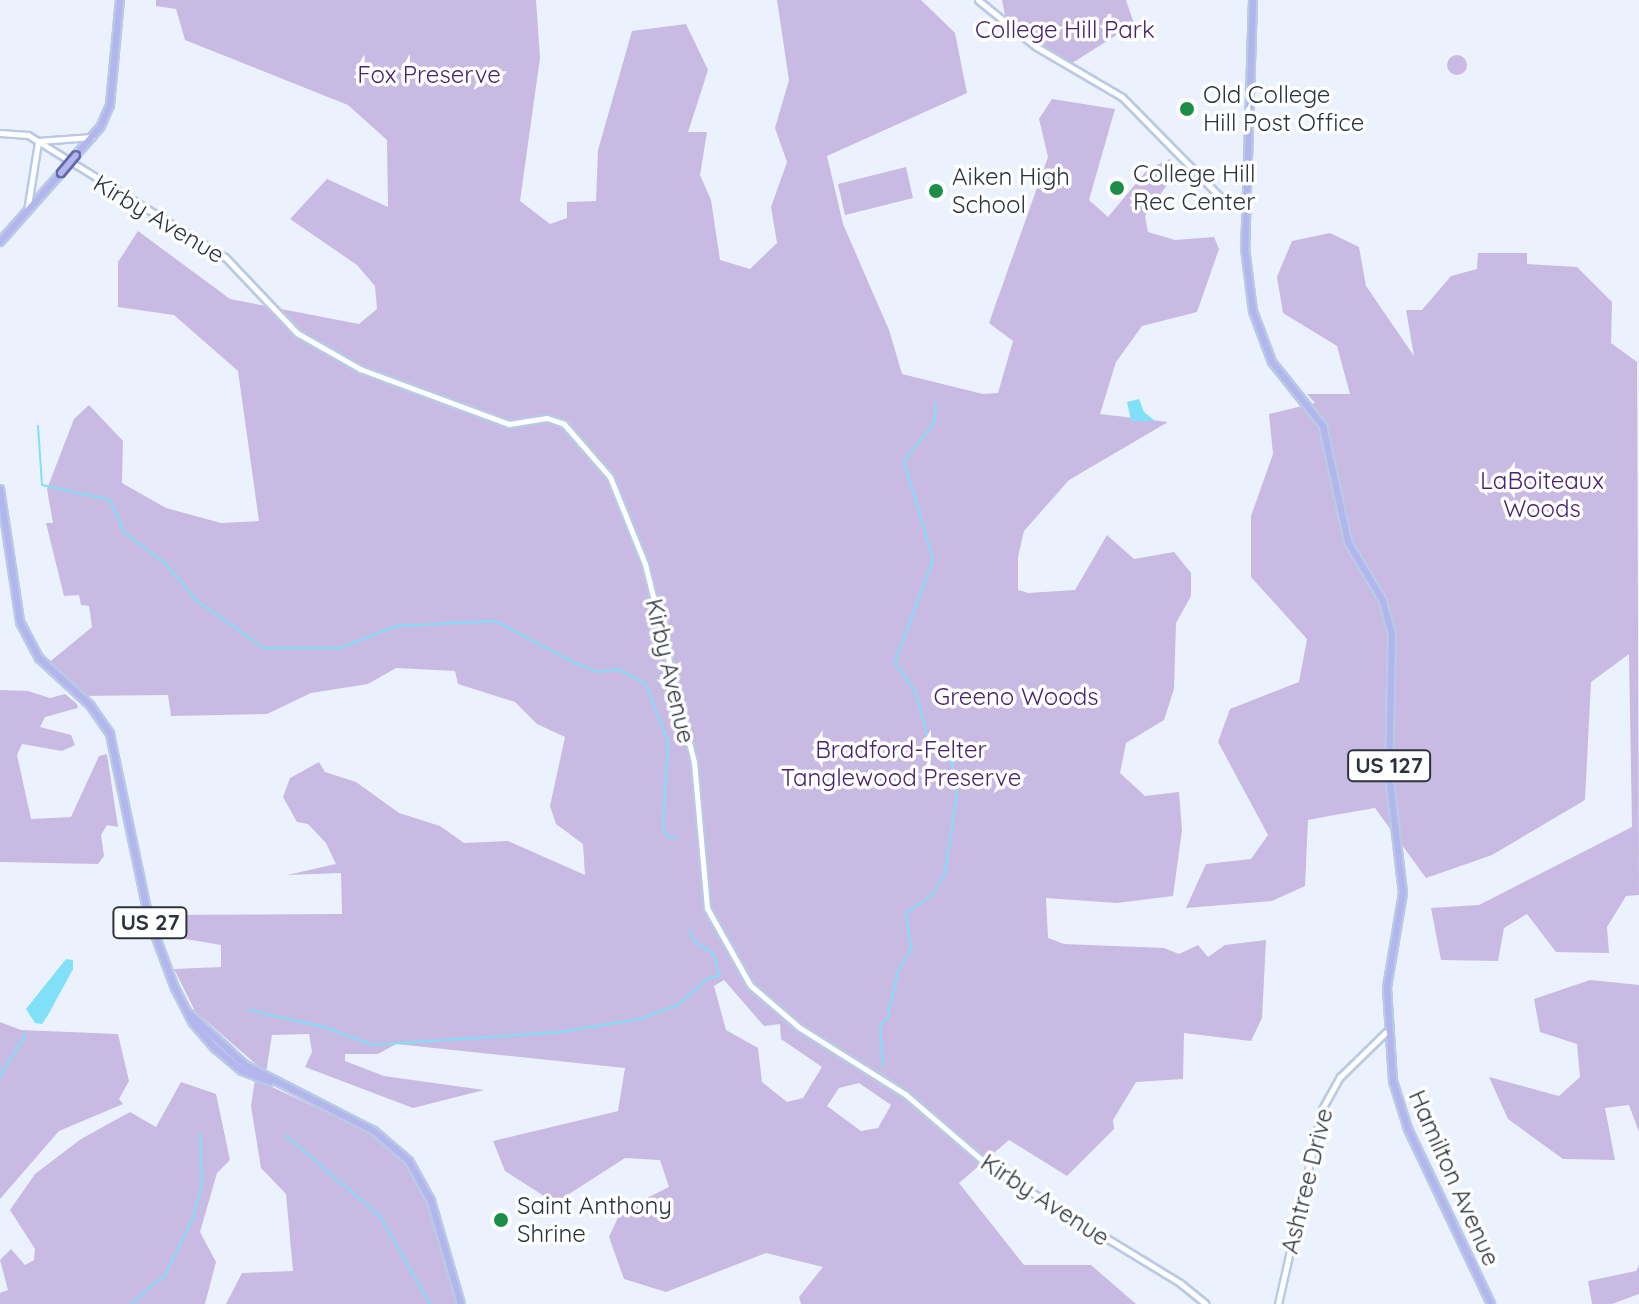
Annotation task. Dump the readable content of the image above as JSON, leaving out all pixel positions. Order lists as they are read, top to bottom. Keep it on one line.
{"streets":{"main road":["US 127","US 27","Hamilton Avenue"],"street":["Kirby Avenue","Ashtree Drive"]},"crossings":[["Hamilton Avenue","Ashtree Drive"]],"parks":["College Hill Park","Fox Preserve","LaBoiteaux Woods","Greeno Woods","Bradford-Felter Tanglewood Preserve"],"places":["Old College Hill Post Office","College Hill Rec Center","Aiken High School","Saint Anthony Shrine"]}
